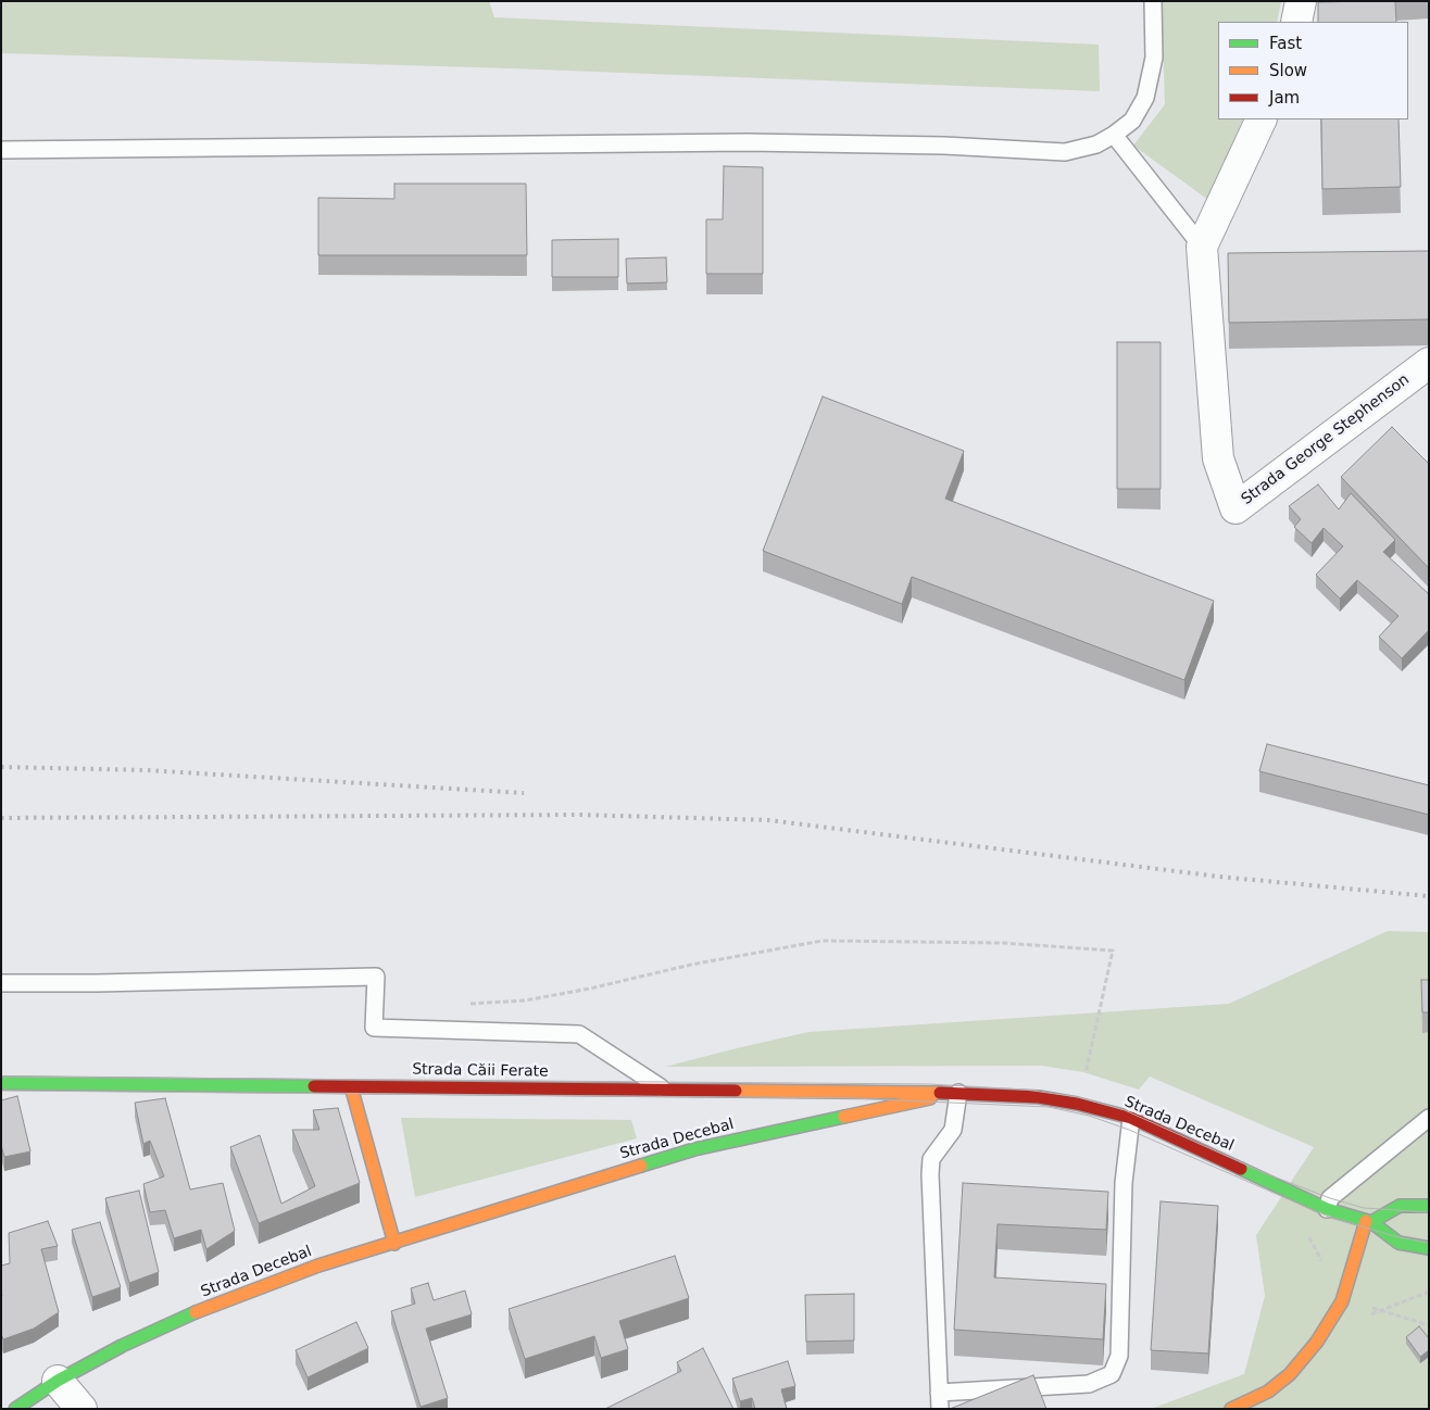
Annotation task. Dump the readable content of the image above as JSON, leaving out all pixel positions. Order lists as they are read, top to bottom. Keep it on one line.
{"streets":{"main road":["Strada Căii Ferate","Strada Decebal"],"street":["Strada George Stephenson"]},"crossings":[["Strada Căii Ferate","Strada Decebal"]],"legend":["Fast","Slow","Jam"]}
